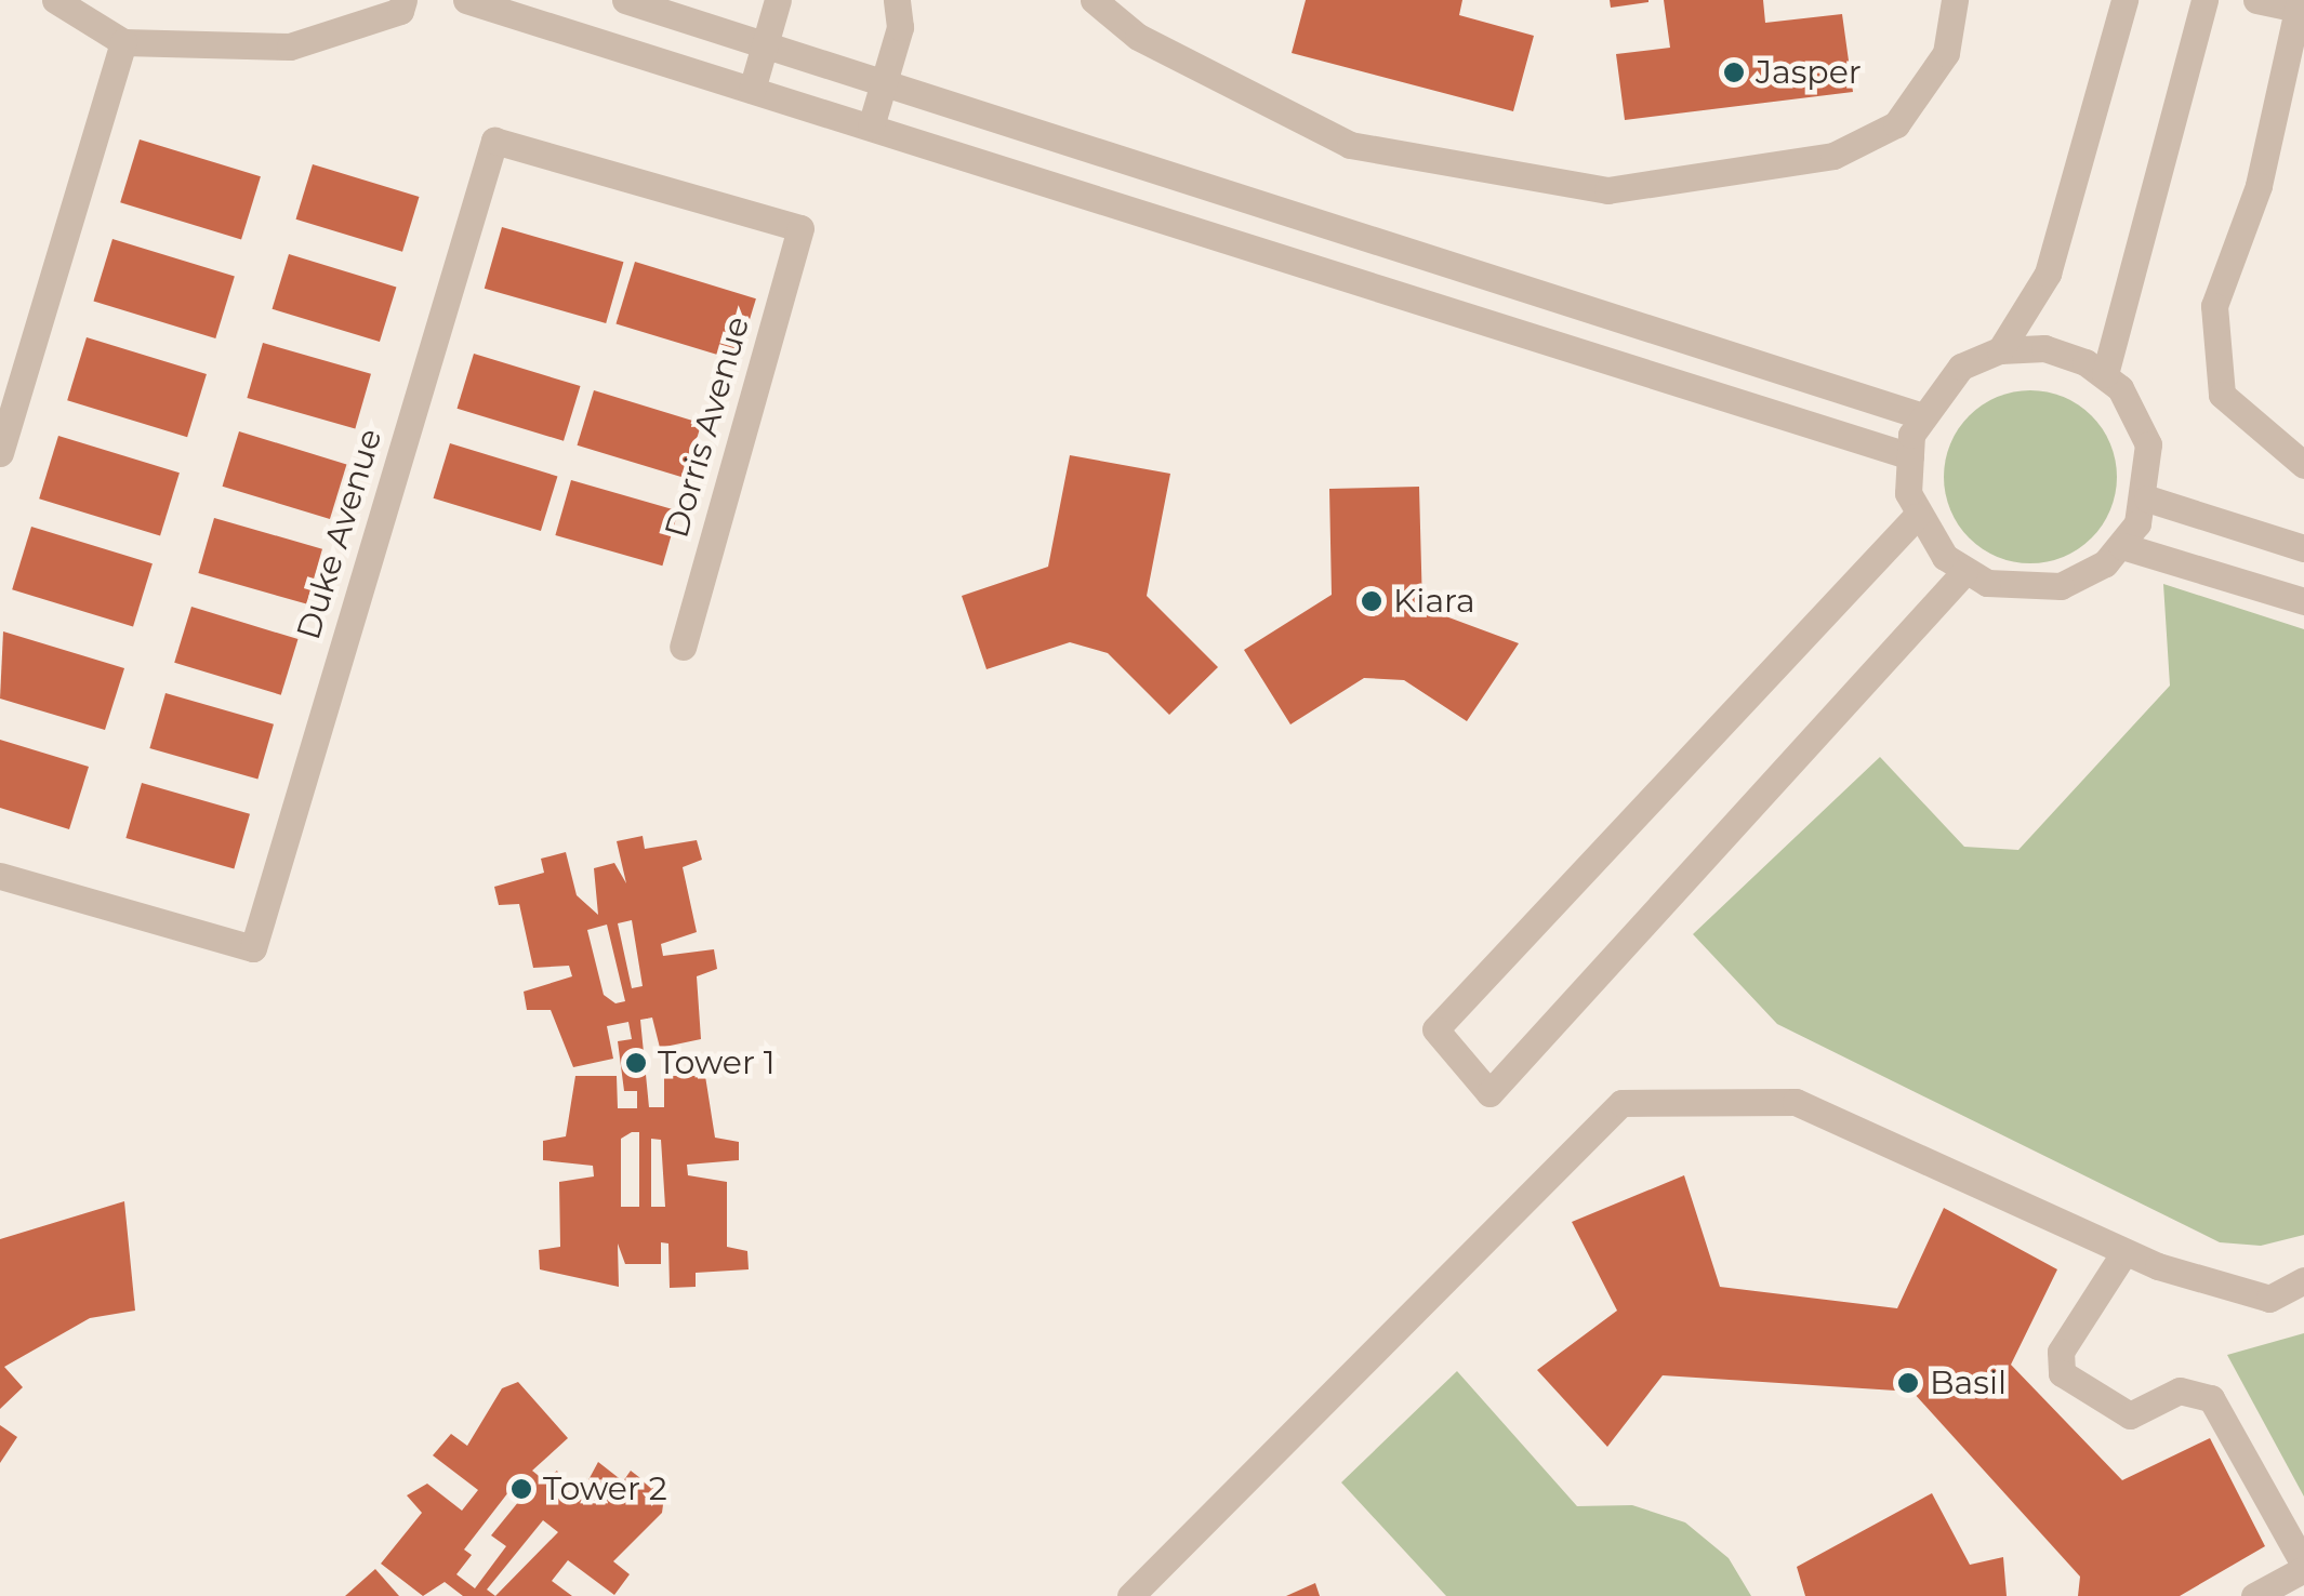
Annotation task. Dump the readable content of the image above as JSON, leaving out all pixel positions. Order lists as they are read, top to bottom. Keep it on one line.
{"streets":{"street":["Dorris Avenue","Duke Avenue"]},"crossings":[["Dorris Avenue","Duke Avenue"]],"places":["Jasper","Kiara","Tower 1","Basil","Tower 2"]}
